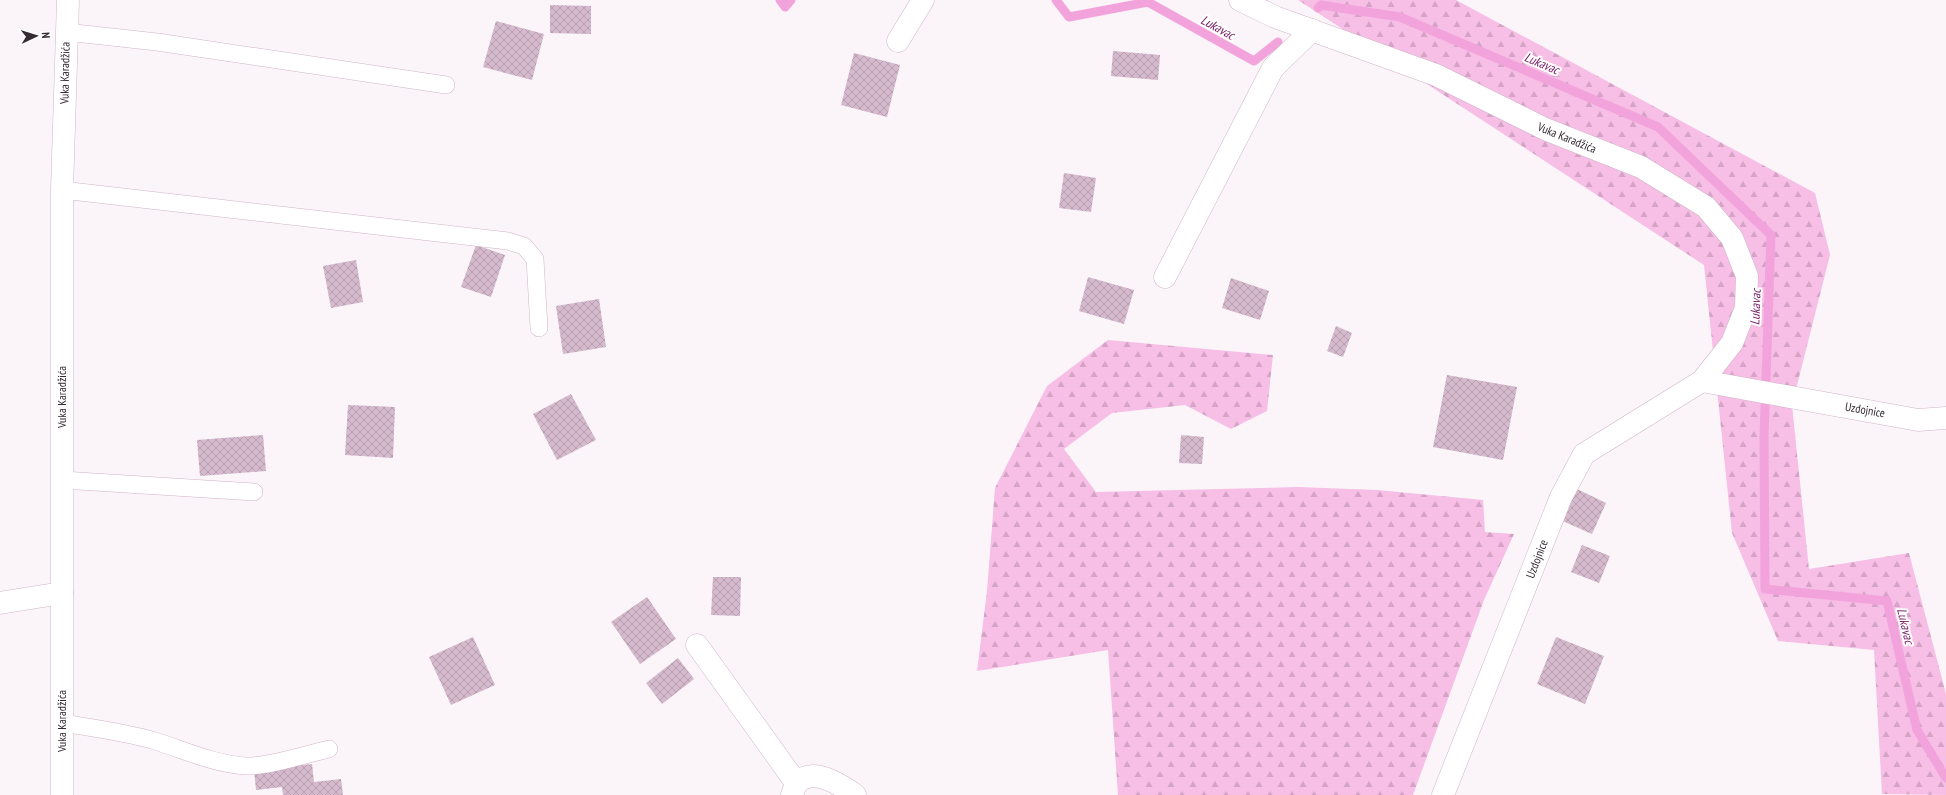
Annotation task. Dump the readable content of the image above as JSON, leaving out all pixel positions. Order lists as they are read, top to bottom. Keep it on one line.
{"streets":{"street":["Vuka Karadžića","Uzdojnice"]},"crossings":[["Vuka Karadžića","Uzdojnice"]],"water":["Lukavac"],"north":"right"}
